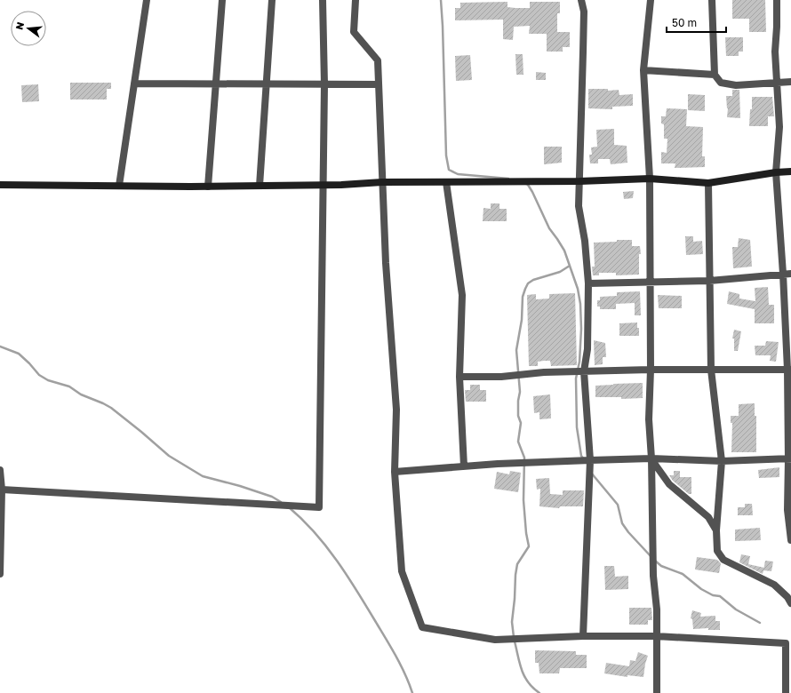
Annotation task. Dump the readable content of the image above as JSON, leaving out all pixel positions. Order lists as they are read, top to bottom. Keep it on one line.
{"scale_bar":"50 m","north":"left"}
